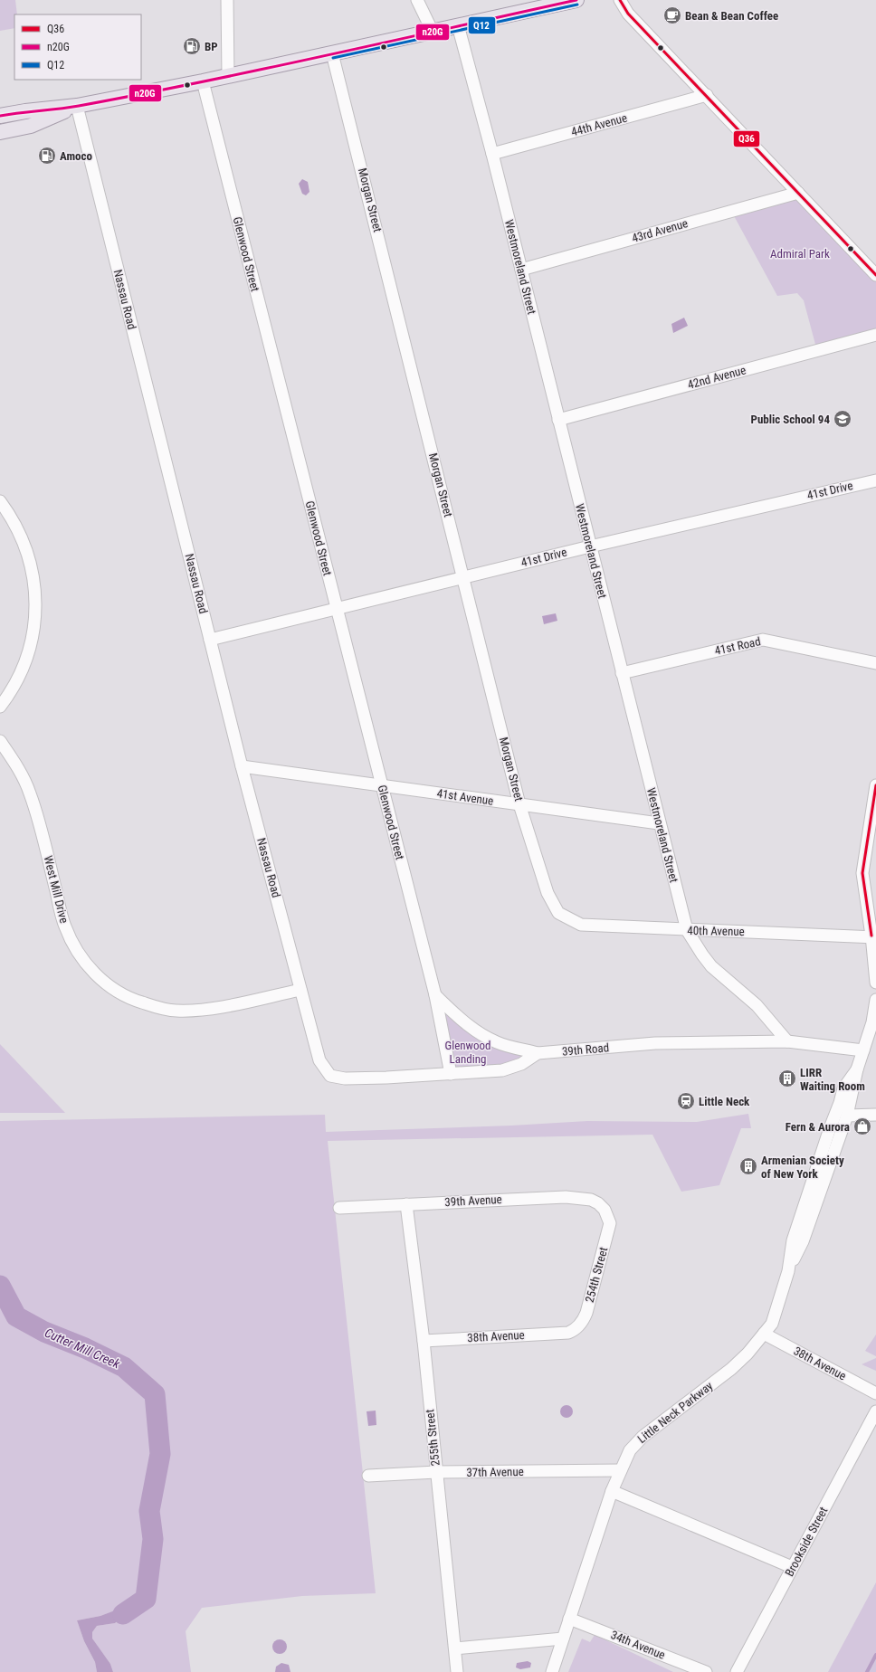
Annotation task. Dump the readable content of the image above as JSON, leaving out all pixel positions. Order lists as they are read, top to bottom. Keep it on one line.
{"streets":{"street":["44th Avenue","Morgan Street","43rd Avenue","Glenwood Street","Westmoreland Street","Nassau Road","42nd Avenue","41st Drive","41st Road","41st Avenue","West Mill Drive","40th Avenue","39th Road","39th Avenue","254th Street","38th Avenue","Little Neck Parkway","255th Street","37th Avenue","Brookside Street","34th Avenue"]},"crossings":[["44th Avenue","Westmoreland Street"],["Morgan Street","41st Drive"],["Morgan Street","41st Avenue"],["Morgan Street","40th Avenue"],["43rd Avenue","Westmoreland Street"],["Glenwood Street","41st Drive"],["Glenwood Street","41st Avenue"],["Glenwood Street","39th Road"],["Westmoreland Street","42nd Avenue"],["Westmoreland Street","41st Drive"],["Westmoreland Street","41st Road"],["Westmoreland Street","41st Avenue"],["Westmoreland Street","40th Avenue"],["Westmoreland Street","39th Road"],["Nassau Road","41st Drive"],["Nassau Road","41st Avenue"],["Nassau Road","West Mill Drive"],["Nassau Road","39th Road"],["39th Road","Little Neck Parkway"],["39th Avenue","254th Street"],["39th Avenue","255th Street"],["254th Street","38th Avenue"],["38th Avenue","Little Neck Parkway"],["38th Avenue","255th Street"],["Little Neck Parkway","37th Avenue"],["Little Neck Parkway","34th Avenue"],["255th Street","37th Avenue"]],"water":["Cutter Mill Creek"],"parks":["Admiral Park","Glenwood Landing"],"places":{"cafe":["Bean & Bean Coffee"],"fuel station":["BP","Amoco"],"school or university":["Public School 94"],"building":["LIRR Waiting Room","Armenian Society of New York"],"station":["Little Neck"],"shop":["Fern & Aurora"]},"lines":["transit line Q36","transit line n20G","transit line Q12"],"legend":["Q36","n20G","Q12"]}
